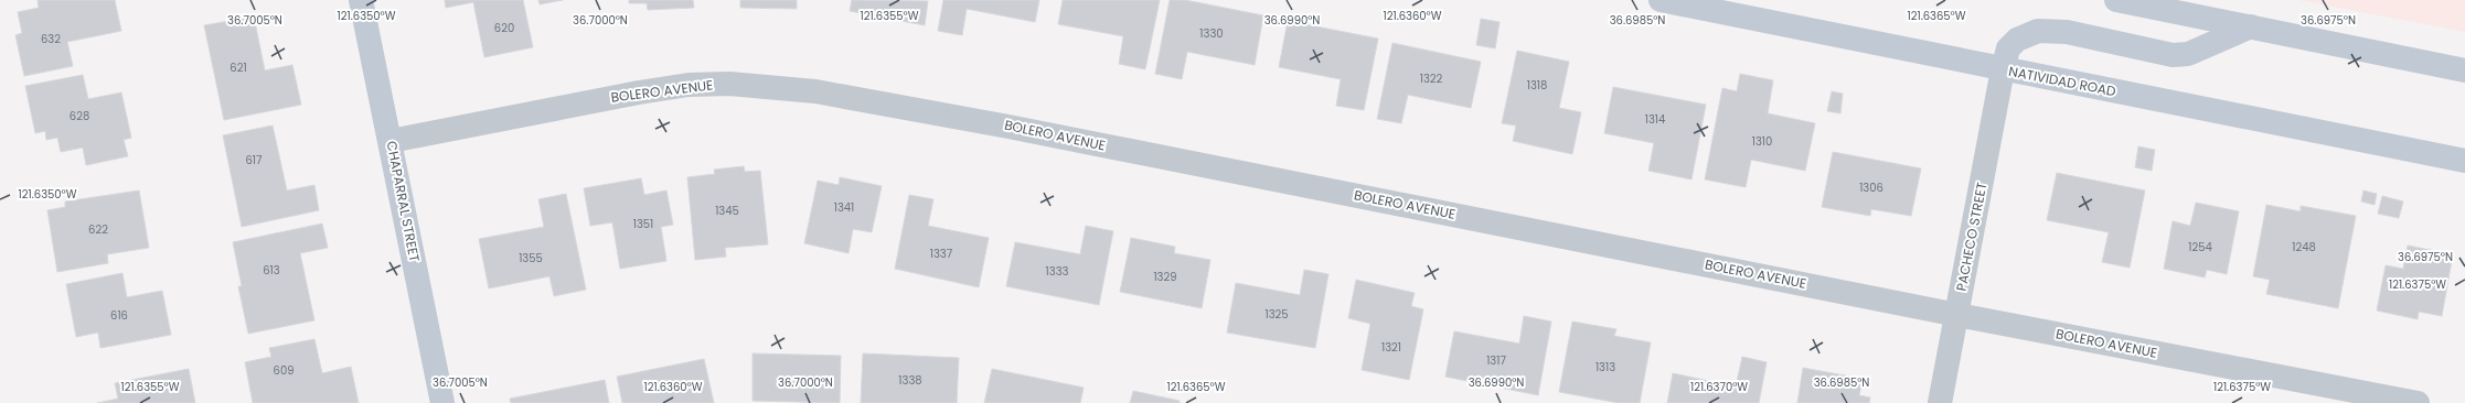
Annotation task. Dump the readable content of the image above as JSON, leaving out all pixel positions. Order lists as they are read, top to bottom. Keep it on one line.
{"streets":{"main road":["NATIVIDAD ROAD","CHAPARRAL STREET"],"street":["BOLERO AVENUE","PACHECO STREET"]},"crossings":[["NATIVIDAD ROAD","PACHECO STREET"],["BOLERO AVENUE","CHAPARRAL STREET"],["BOLERO AVENUE","PACHECO STREET"]],"house_numbers":["620","1330","632","621","1322","1318","628","1314","1310","617","1306","1341","1345","1351","622","1254","1248","1337","1355","613","1333","1329","1325","616","1321","1317","1313","609","1338"],"coordinates":["121.6355°W","121.6360°W","121.6365°W","121.6350°W","36.7005°N","36.7000°N","36.6985°N","36.6975°N","36.6990°N","121.6375°W","121.6370°W"]}
